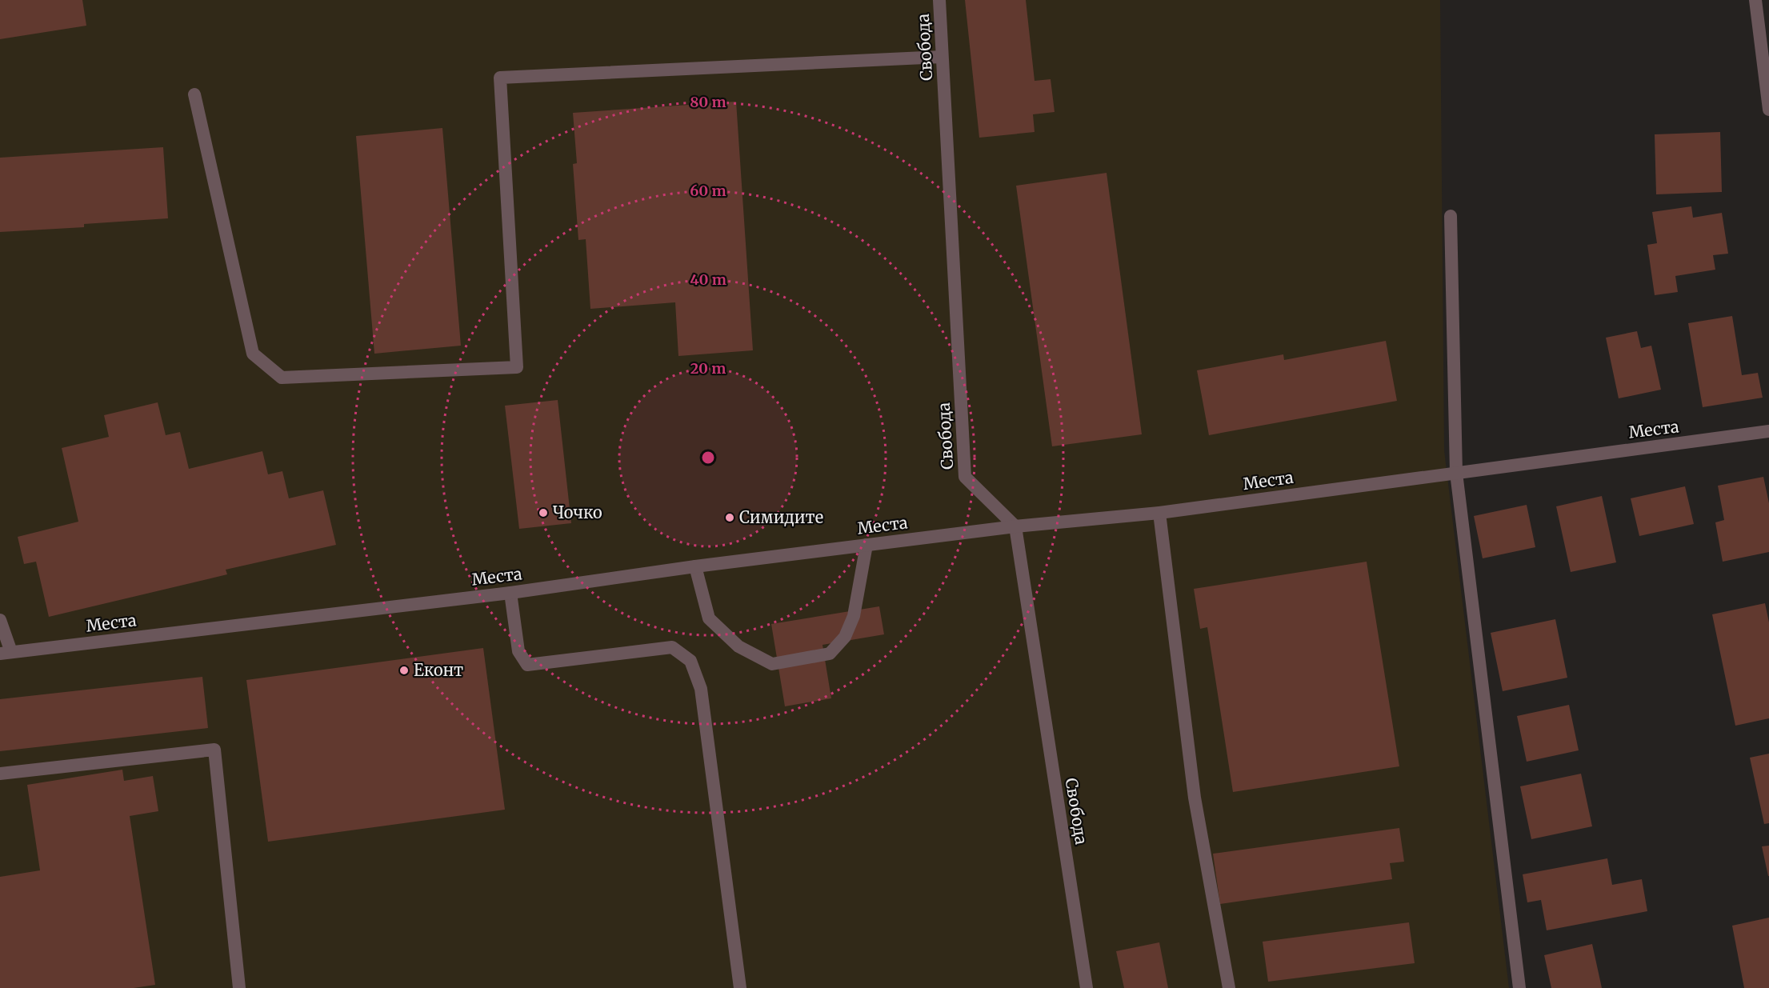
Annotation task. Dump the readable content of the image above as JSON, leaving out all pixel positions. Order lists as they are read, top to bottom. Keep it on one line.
{"streets":{"street":["Свобода","Места"]},"crossings":[["Свобода","Места"]],"places":["Чочко","Симидите","Еконт"],"rings":["80 m","60 m","40 m","20 m"]}
